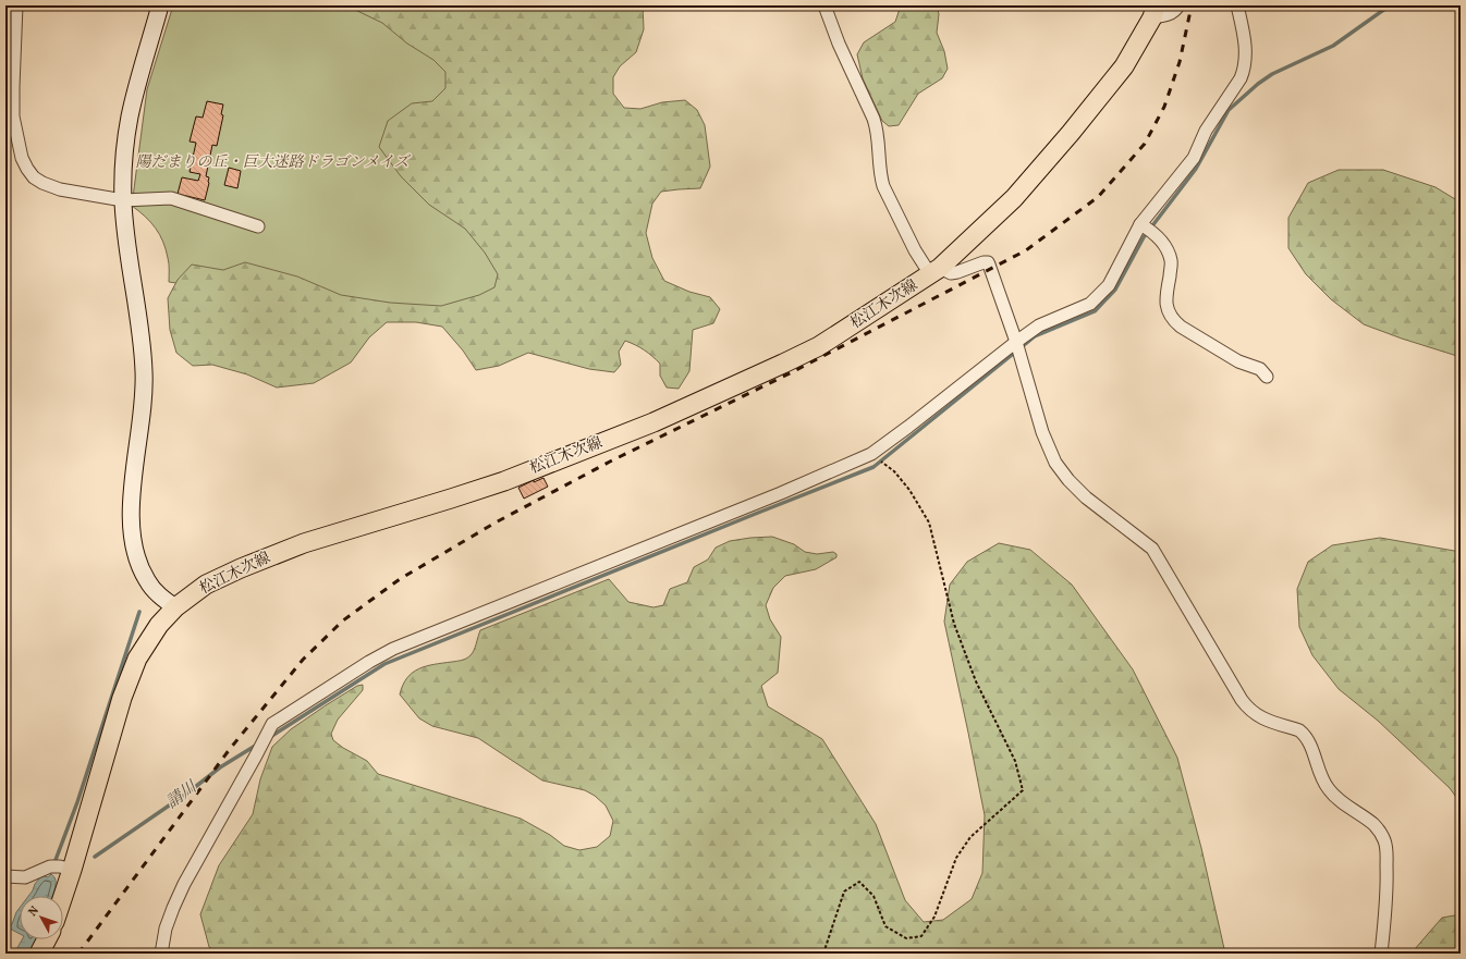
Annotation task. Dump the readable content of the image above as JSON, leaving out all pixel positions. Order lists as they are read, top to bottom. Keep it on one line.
{"streets":{"main road":["松江木次線"]},"water":["請川"],"parks":["陽だまりの丘・巨大迷路ドラゴンメイズ"],"north":"top left"}
